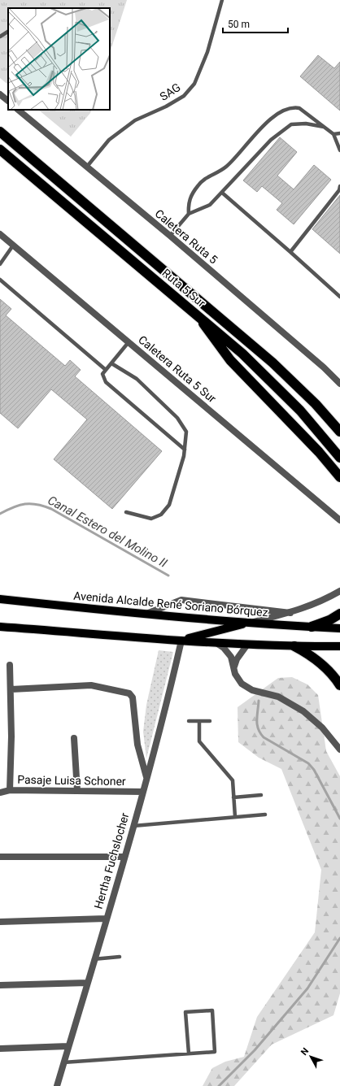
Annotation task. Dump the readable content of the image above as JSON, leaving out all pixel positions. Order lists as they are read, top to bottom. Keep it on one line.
{"streets":{"highway":["Ruta 5 Sur"],"main road":["Avenida Alcalde René Soriano Bórquez"],"street":["Caletera Ruta 5","Caletera Ruta 5 Sur","Pasaje Luisa Schoner","Hertha Fuchslocher"],"lane":["SAG"]},"crossings":[["SAG","Caletera Ruta 5"],["Pasaje Luisa Schoner","Hertha Fuchslocher"]],"water":["Canal Estero del Molino II"],"scale_bar":"50 m","north":"top left"}
